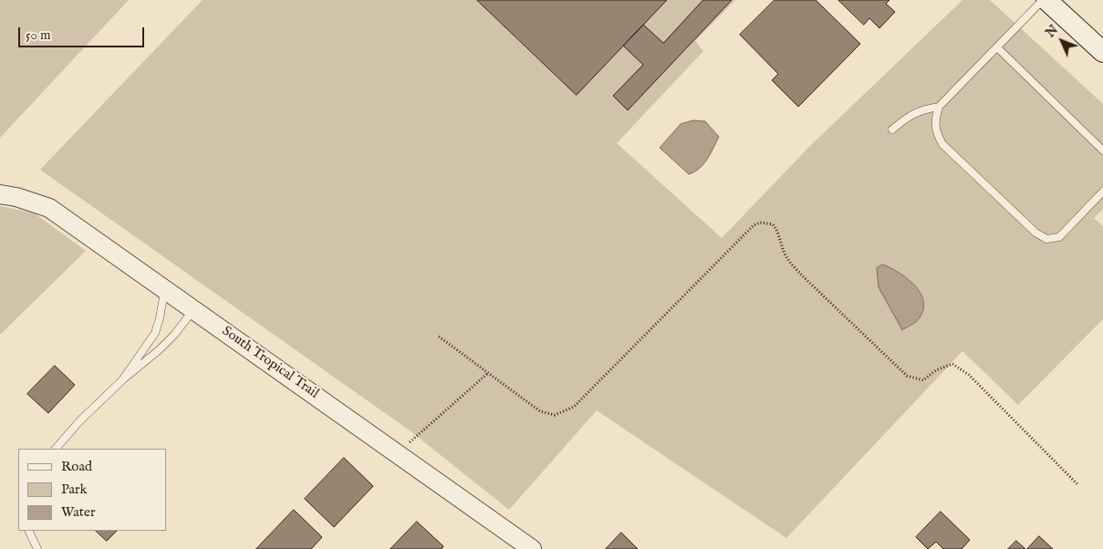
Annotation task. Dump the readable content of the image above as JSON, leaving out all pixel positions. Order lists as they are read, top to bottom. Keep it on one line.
{"streets":{"street":["South Tropical Trail"]},"legend":["Road","Park","Water"],"scale_bar":"50 m","north":"top left"}
